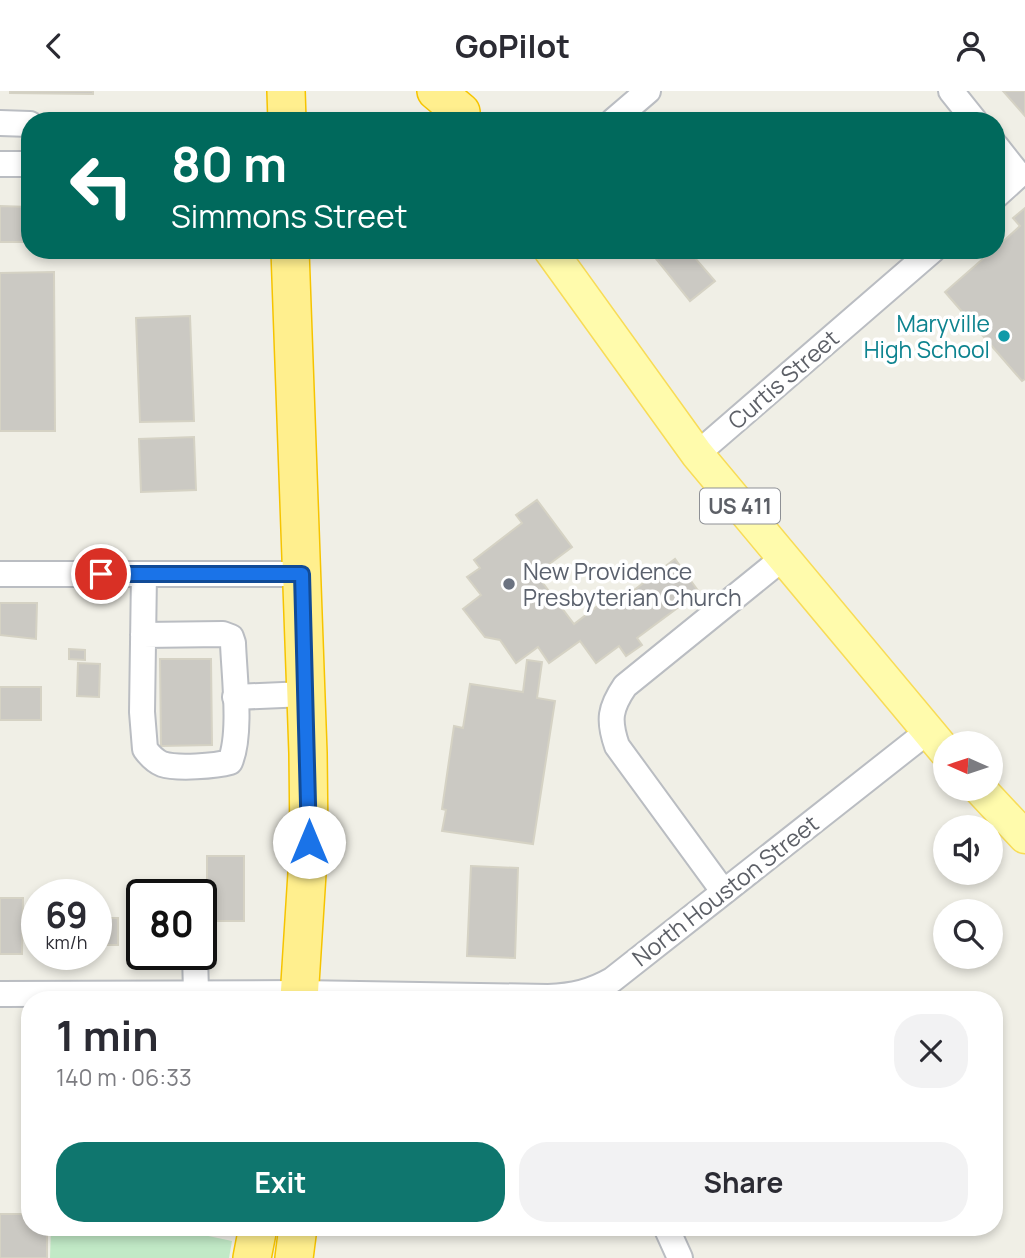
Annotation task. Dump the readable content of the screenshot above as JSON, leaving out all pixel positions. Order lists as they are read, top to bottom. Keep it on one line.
{"streets":{"main road":["US 411"],"street":["Curtis Street","North Houston Street"]},"crossings":[["Curtis Street","US 411"]],"places":["Maryville High School","New Providence Presbyterian Church"],"north":"left","page":{"header":"GoPilot","turn":["80 m","Simmons Street"],"speed":"69 km/h","limit":"80","heading":["1 min","140 m · 06:33"],"buttons":["Exit","Share"]}}
